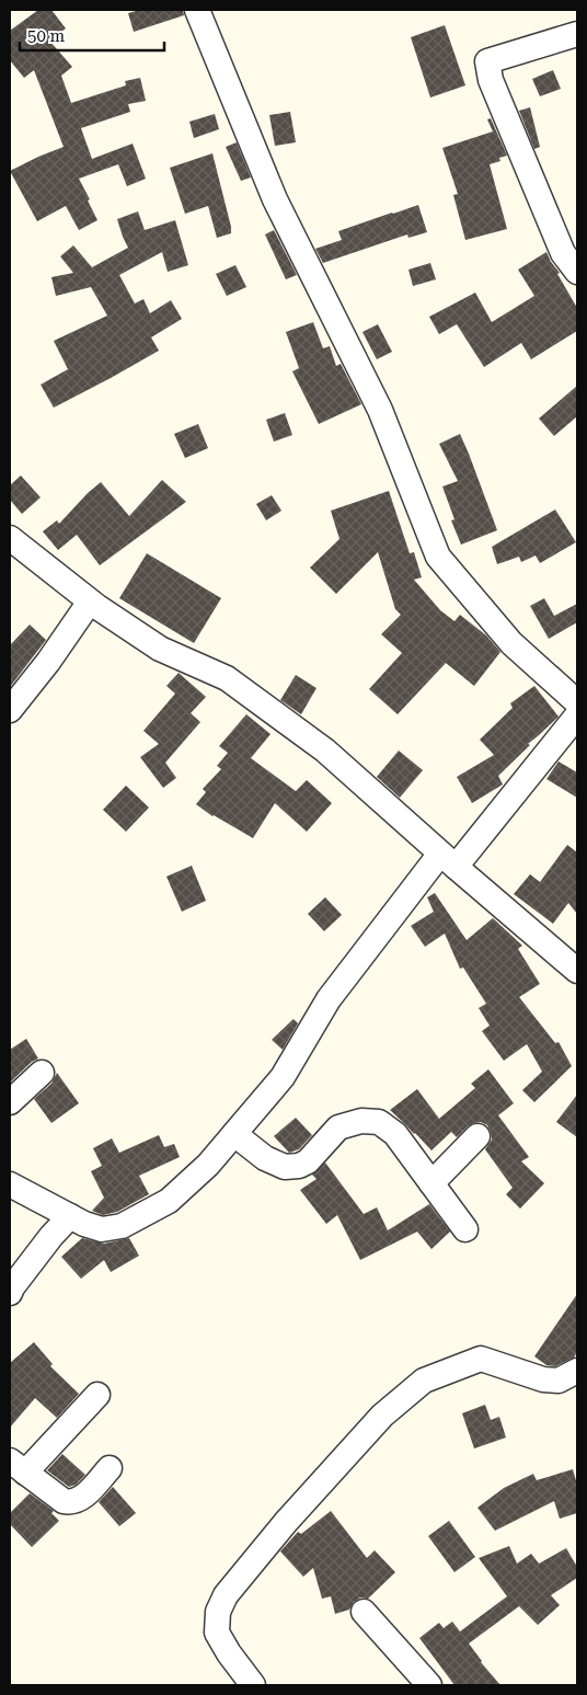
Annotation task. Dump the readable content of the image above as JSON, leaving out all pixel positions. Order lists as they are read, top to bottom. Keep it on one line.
{"scale_bar":"50 m"}
